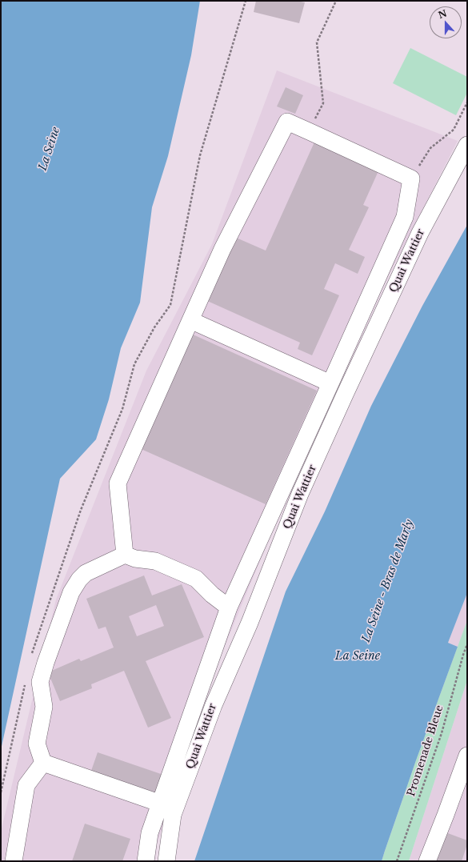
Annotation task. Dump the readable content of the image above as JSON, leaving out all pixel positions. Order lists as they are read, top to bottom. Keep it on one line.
{"streets":{"street":["Quai Wattier"],"path":["Promenade Bleue"]},"water":["La Seine","La Seine - Bras de Marly"],"north":"top"}
